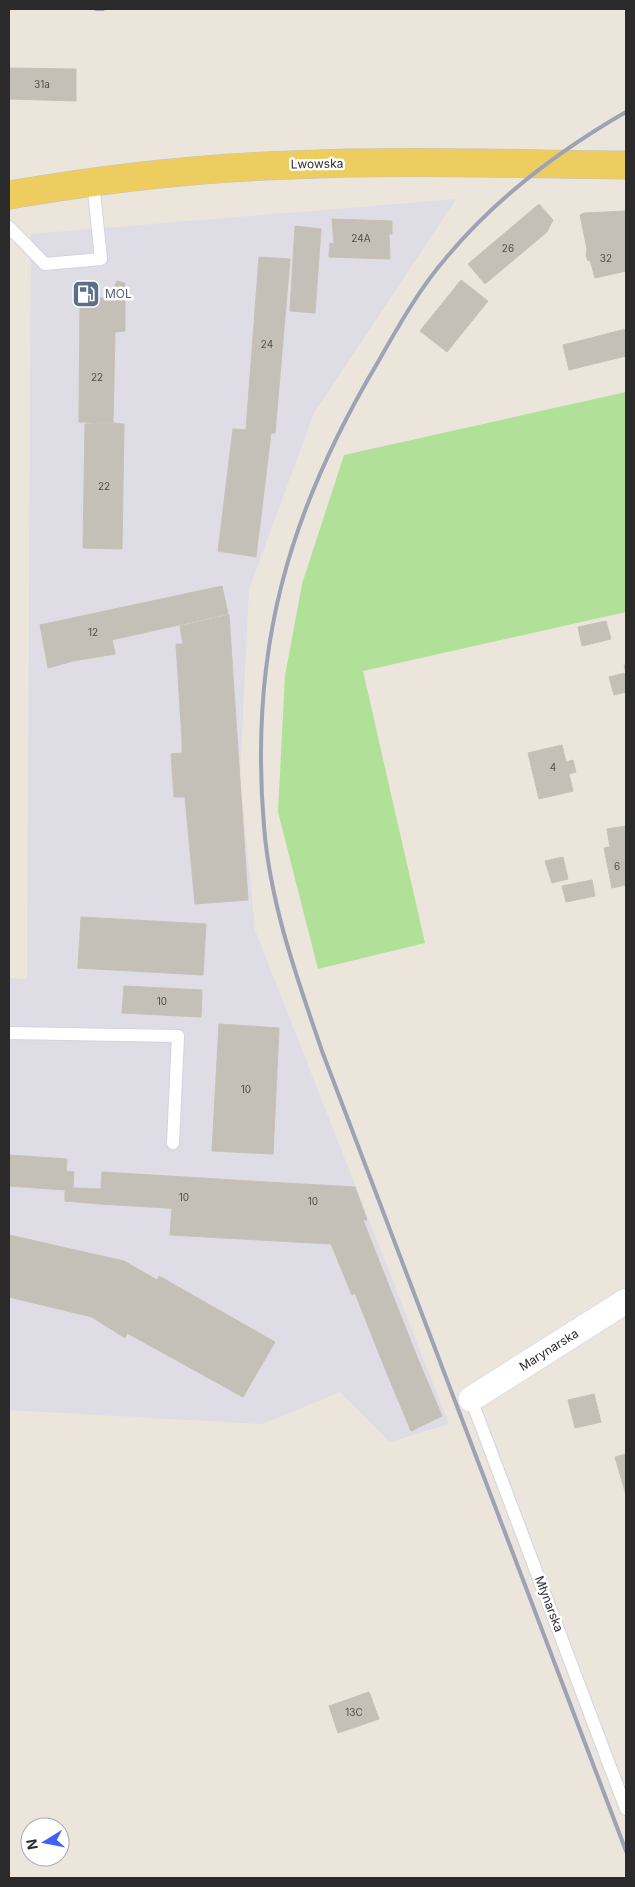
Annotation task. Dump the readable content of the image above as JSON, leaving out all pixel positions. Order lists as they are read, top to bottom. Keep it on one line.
{"streets":{"main road":["Lwowska"],"street":["Marynarska"],"lane":["Młynarska"]},"crossings":[["Marynarska","Młynarska"]],"places":{"fuel station":["MOL"]},"house_numbers":["31a","24A","26","32","24","22","22","12","4","6","10","10","10","10","13C"],"north":"left"}
